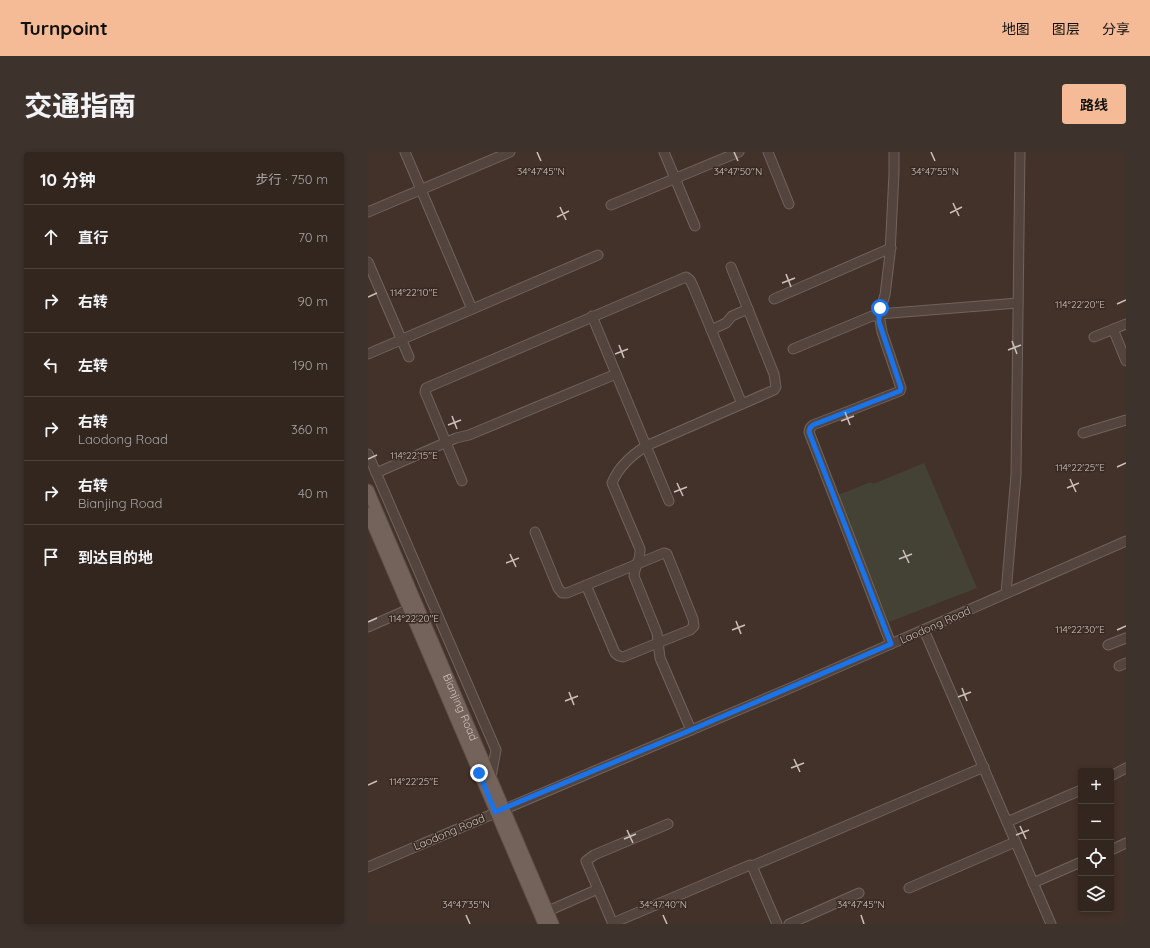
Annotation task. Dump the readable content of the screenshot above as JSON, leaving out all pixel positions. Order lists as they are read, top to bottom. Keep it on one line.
{"streets":{"main road":["Bianjing Road"],"street":["Laodong Road"]},"crossings":[["Laodong Road","Bianjing Road"]],"page":{"header":"Turnpoint","nav":["地图","图层","分享"],"title":"交通指南","buttons":"路线","heading":["10 分钟","步行 · 750 m"],"list":[["直行","70 m"],["右转","90 m"],["左转","190 m"],["右转","Laodong Road","360 m"],["右转","Bianjing Road","40 m"],"到达目的地"],"map_buttons":["+","−"]},"coordinates":["34°47'45\"N","34°47'50\"N","34°47'55\"N","114°22'10\"E","114°22'20\"E","114°22'15\"E","114°22'25\"E","114°22'30\"E","34°47'35\"N","34°47'40\"N"]}
